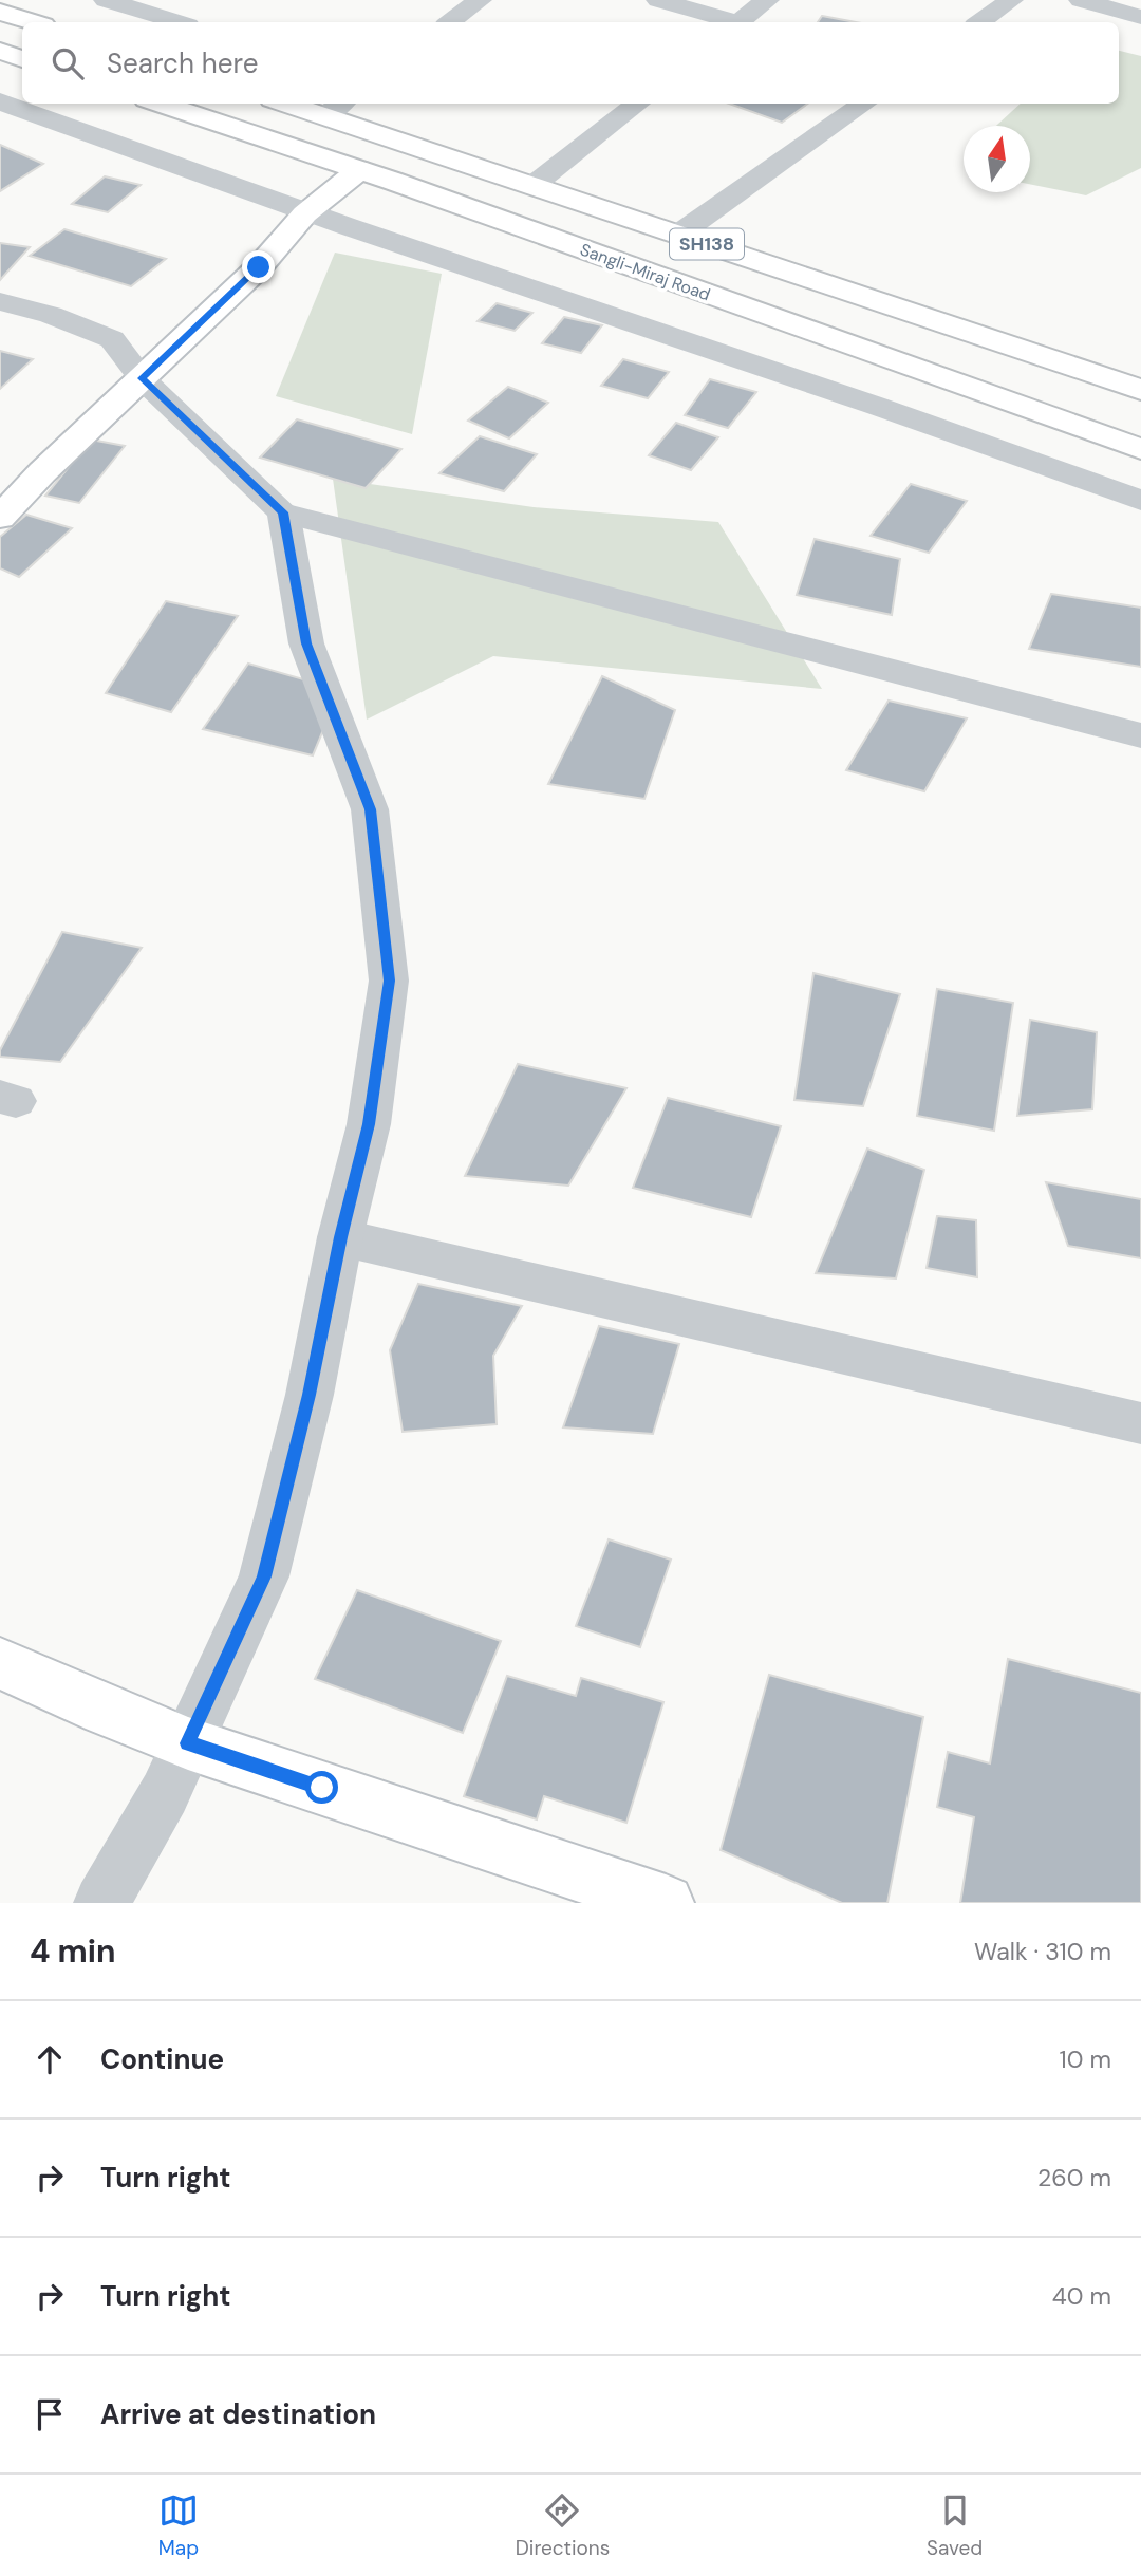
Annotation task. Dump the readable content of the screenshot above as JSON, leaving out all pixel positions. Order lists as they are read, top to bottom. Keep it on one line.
{"streets":{"main road":["SH138","Sangli-Miraj Road"]},"north":"top","page":{"search":"Search here","heading":["4 min","Walk · 310 m"],"list":[["Continue","10 m"],["Turn right","260 m"],["Turn right","40 m"],"Arrive at destination"],"nav":["Map","Directions","Saved"]}}
